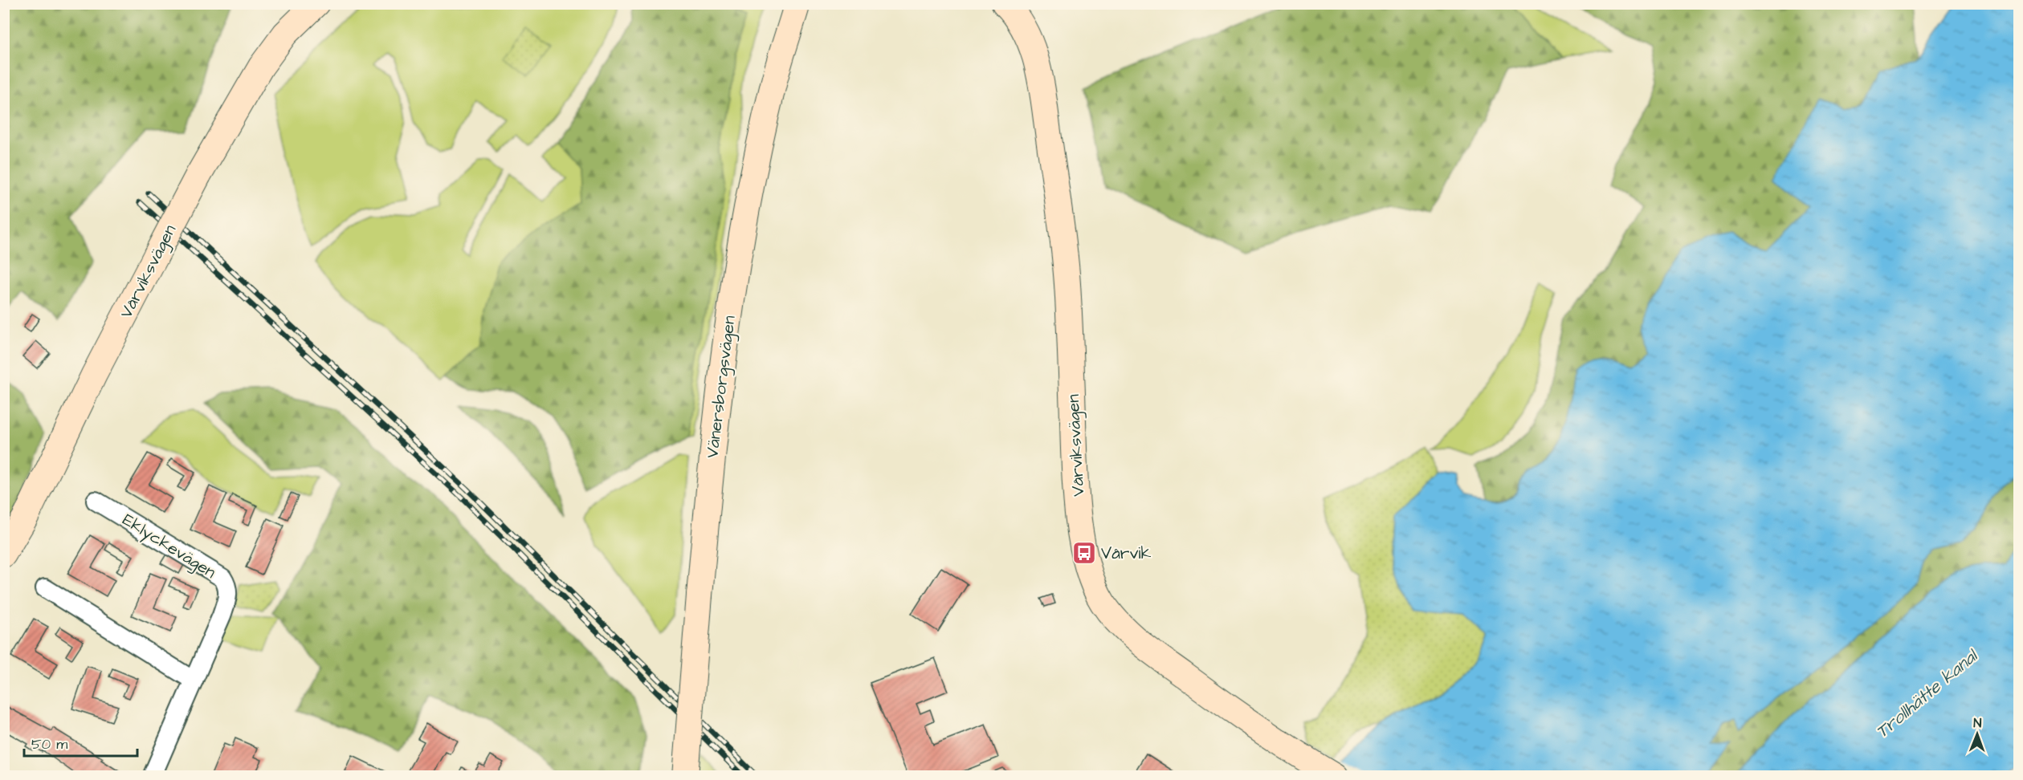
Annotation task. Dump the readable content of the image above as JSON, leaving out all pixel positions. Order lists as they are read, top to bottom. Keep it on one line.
{"streets":{"street":["Vårviksvägen","Vänersborgsvägen","Eklyckevägen"]},"water":["Trollhätte kanal"],"places":{"bus stop":["Vårvik"]},"scale_bar":"50 m","north":"top"}
